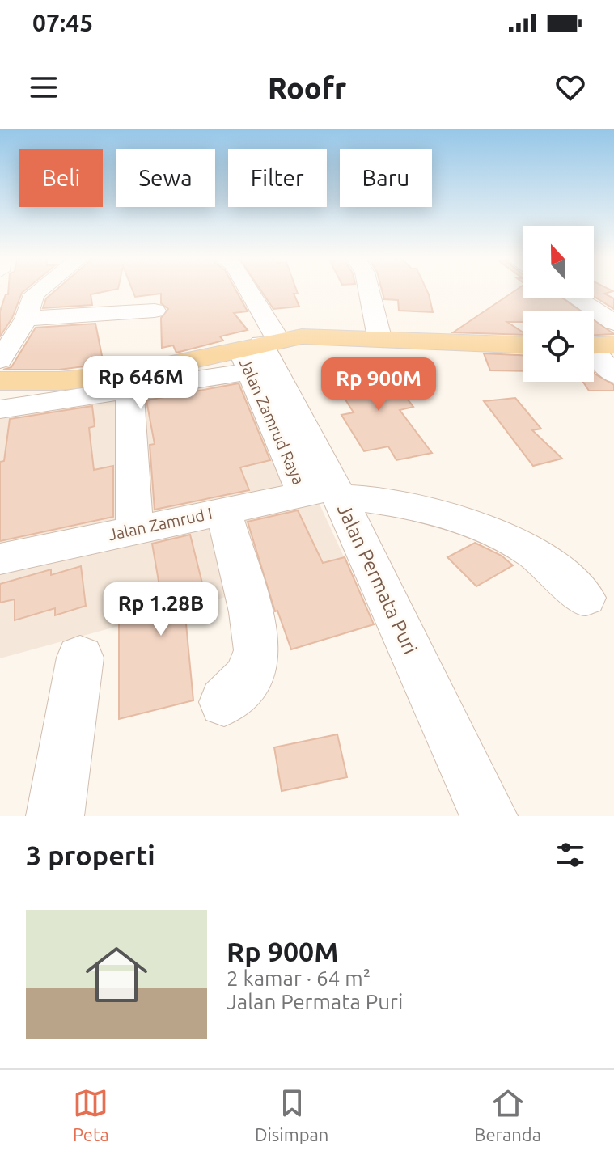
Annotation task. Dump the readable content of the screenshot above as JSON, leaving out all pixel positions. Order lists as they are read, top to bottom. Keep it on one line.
{"streets":{"street":["Jalan Zamrud Raya","Jalan Zamrud I","Jalan Permata Puri"]},"crossings":[["Jalan Zamrud Raya","Jalan Zamrud I"],["Jalan Zamrud Raya","Jalan Permata Puri"],["Jalan Zamrud I","Jalan Permata Puri"]],"north":"top","page":{"status":"07:45","header":"Roofr","chip":["Beli","Sewa","Filter","Baru"],"price":["Rp 646M","Rp 900M","Rp 1.28B"],"heading":"3 properti","list":[{"name":"Rp 900M","note":"2 kamar · 64 m² · Jalan Permata Puri"}],"tabs":["Peta","Disimpan","Beranda"]}}
